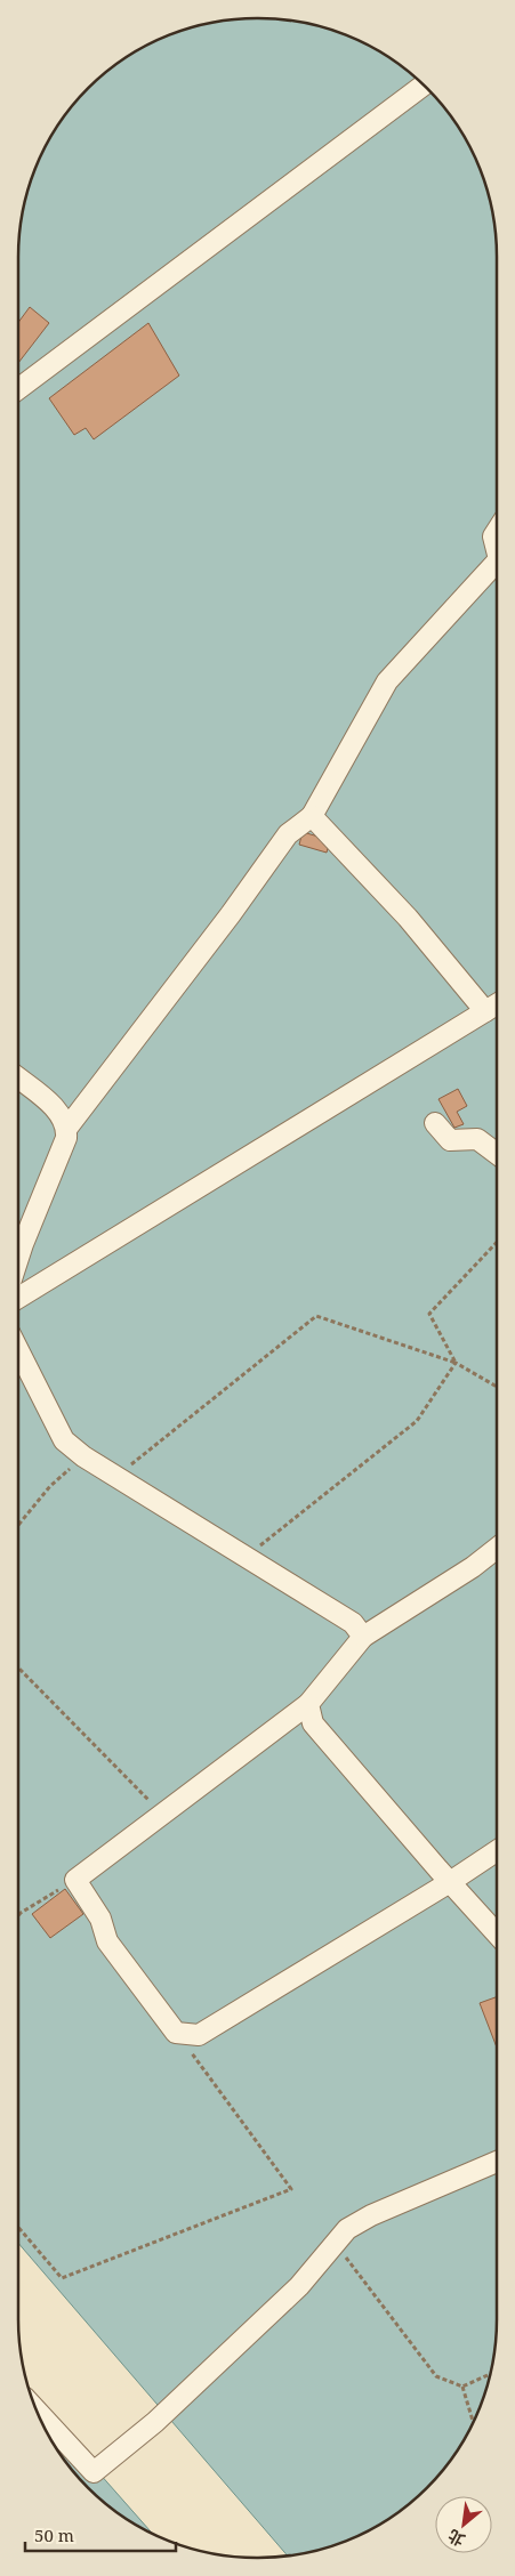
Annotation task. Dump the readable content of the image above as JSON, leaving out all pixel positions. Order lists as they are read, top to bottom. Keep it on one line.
{"scale_bar":"50 m","north":"bottom left"}
